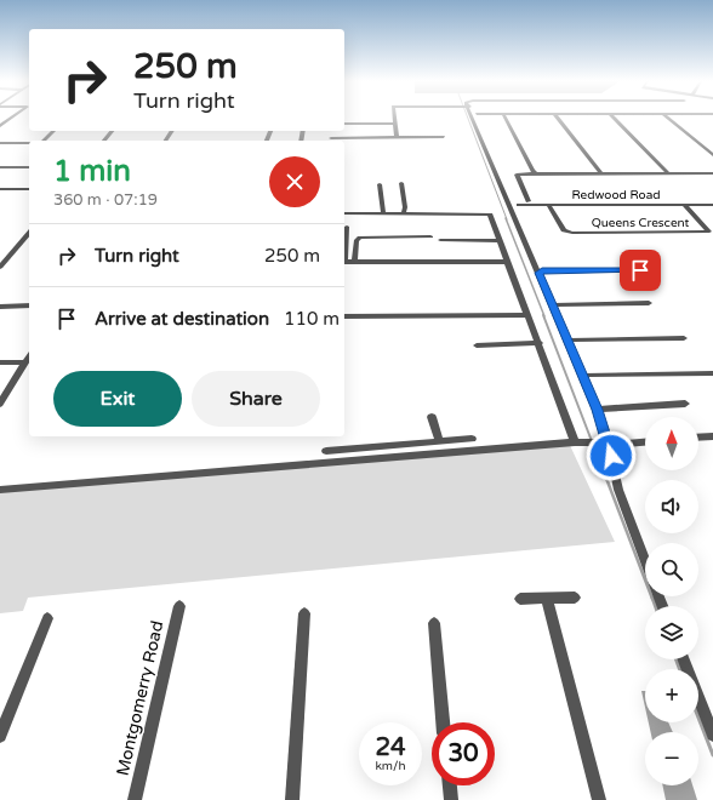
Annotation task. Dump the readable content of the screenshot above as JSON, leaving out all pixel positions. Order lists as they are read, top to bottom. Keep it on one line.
{"streets":{"street":["Redwood Road","Queens Crescent","Montgomerry Road"]},"crossings":[["Redwood Road","Queens Crescent"]],"north":"top","page":{"turn":["250 m","Turn right"],"heading":["1 min","360 m · 07:19"],"list":[{"name":"Turn right","value":"250 m"},{"name":"Arrive at destination","value":"110 m"}],"buttons":["Exit","Share"],"map_buttons":["+","−"],"speed":"24 km/h","limit":"30"}}
